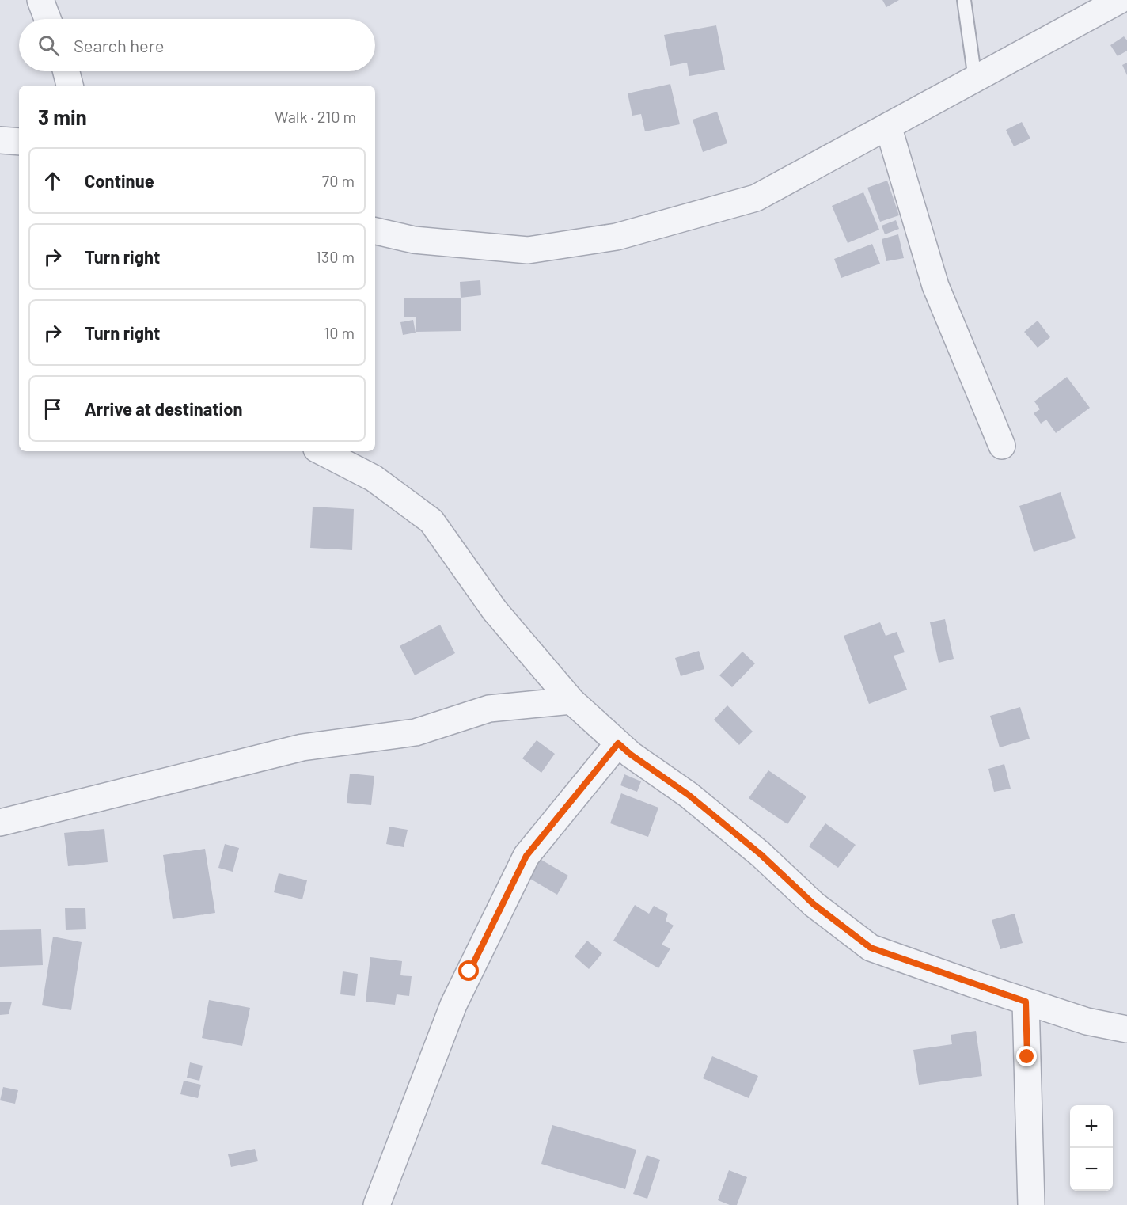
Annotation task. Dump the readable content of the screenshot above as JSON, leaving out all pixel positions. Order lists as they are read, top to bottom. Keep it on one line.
{"page":{"search":"Search here","heading":["3 min","Walk · 210 m"],"list":[["Continue","70 m"],["Turn right","130 m"],["Turn right","10 m"],"Arrive at destination"],"map_buttons":["+","−"]}}
